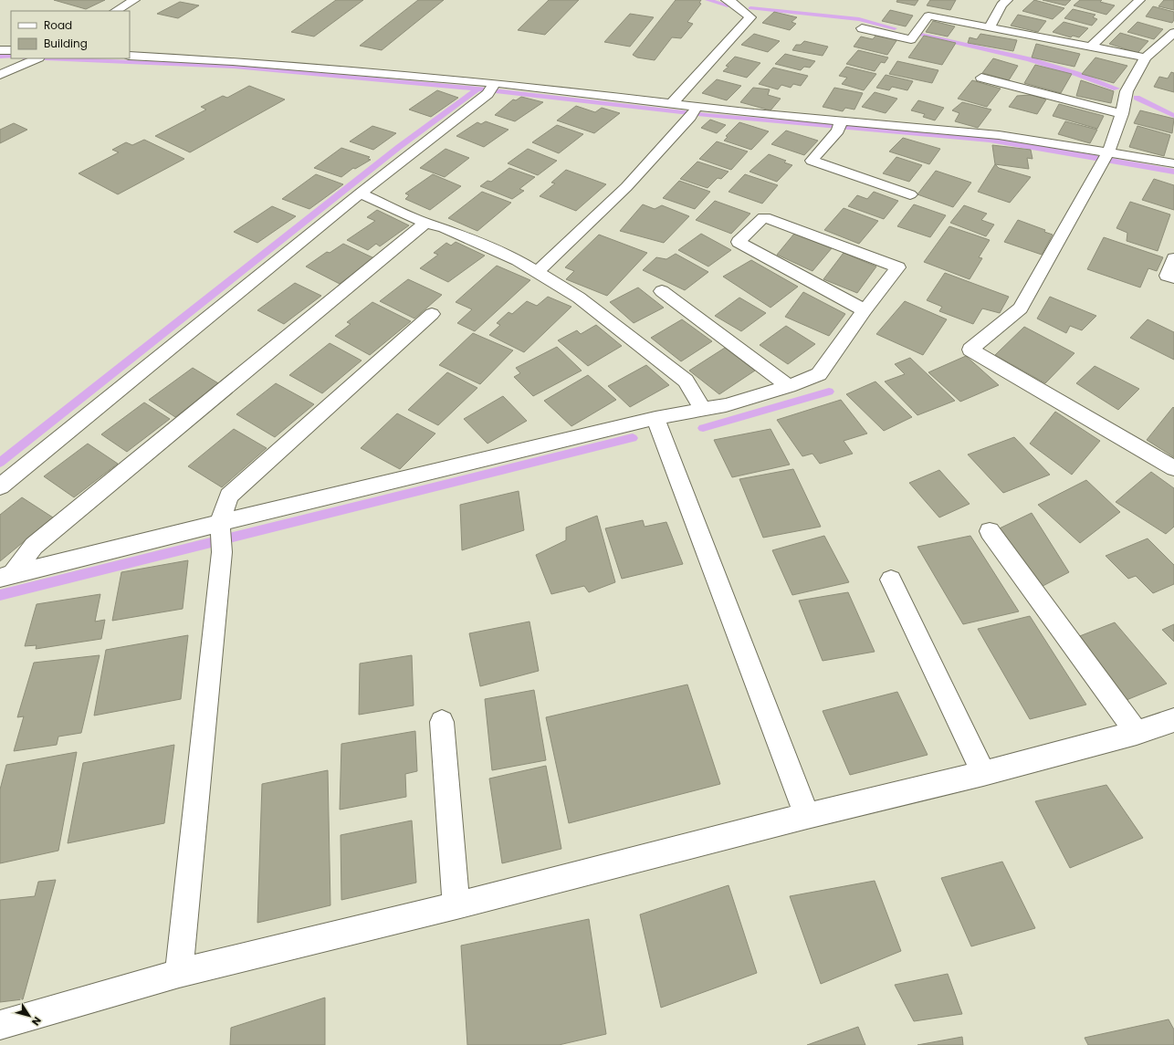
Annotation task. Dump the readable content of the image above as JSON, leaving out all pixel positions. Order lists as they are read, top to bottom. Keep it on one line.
{"legend":["Road","Building"],"north":"bottom right"}
